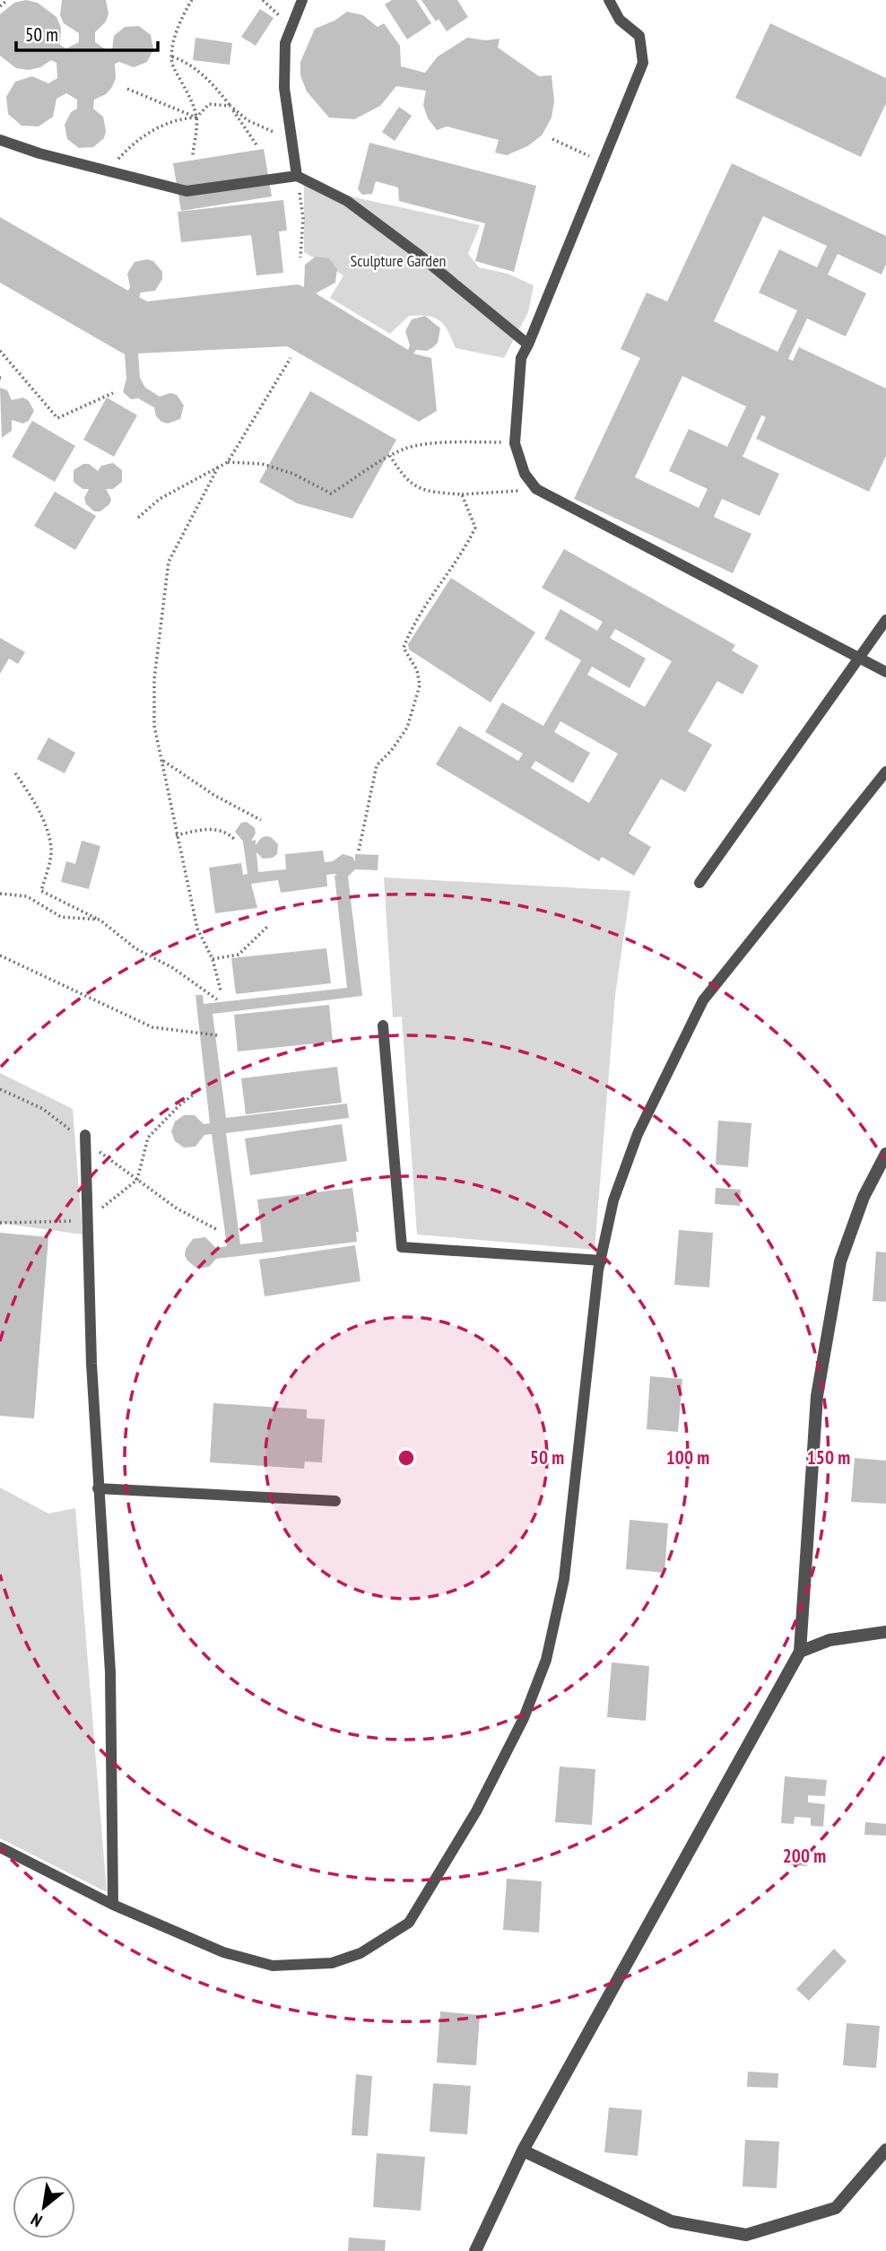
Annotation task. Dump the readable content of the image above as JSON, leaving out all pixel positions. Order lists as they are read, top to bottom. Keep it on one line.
{"parks":["Sculpture Garden"],"scale_bar":"50 m","north":"bottom left","rings":["50 m","100 m","150 m","200 m"]}
